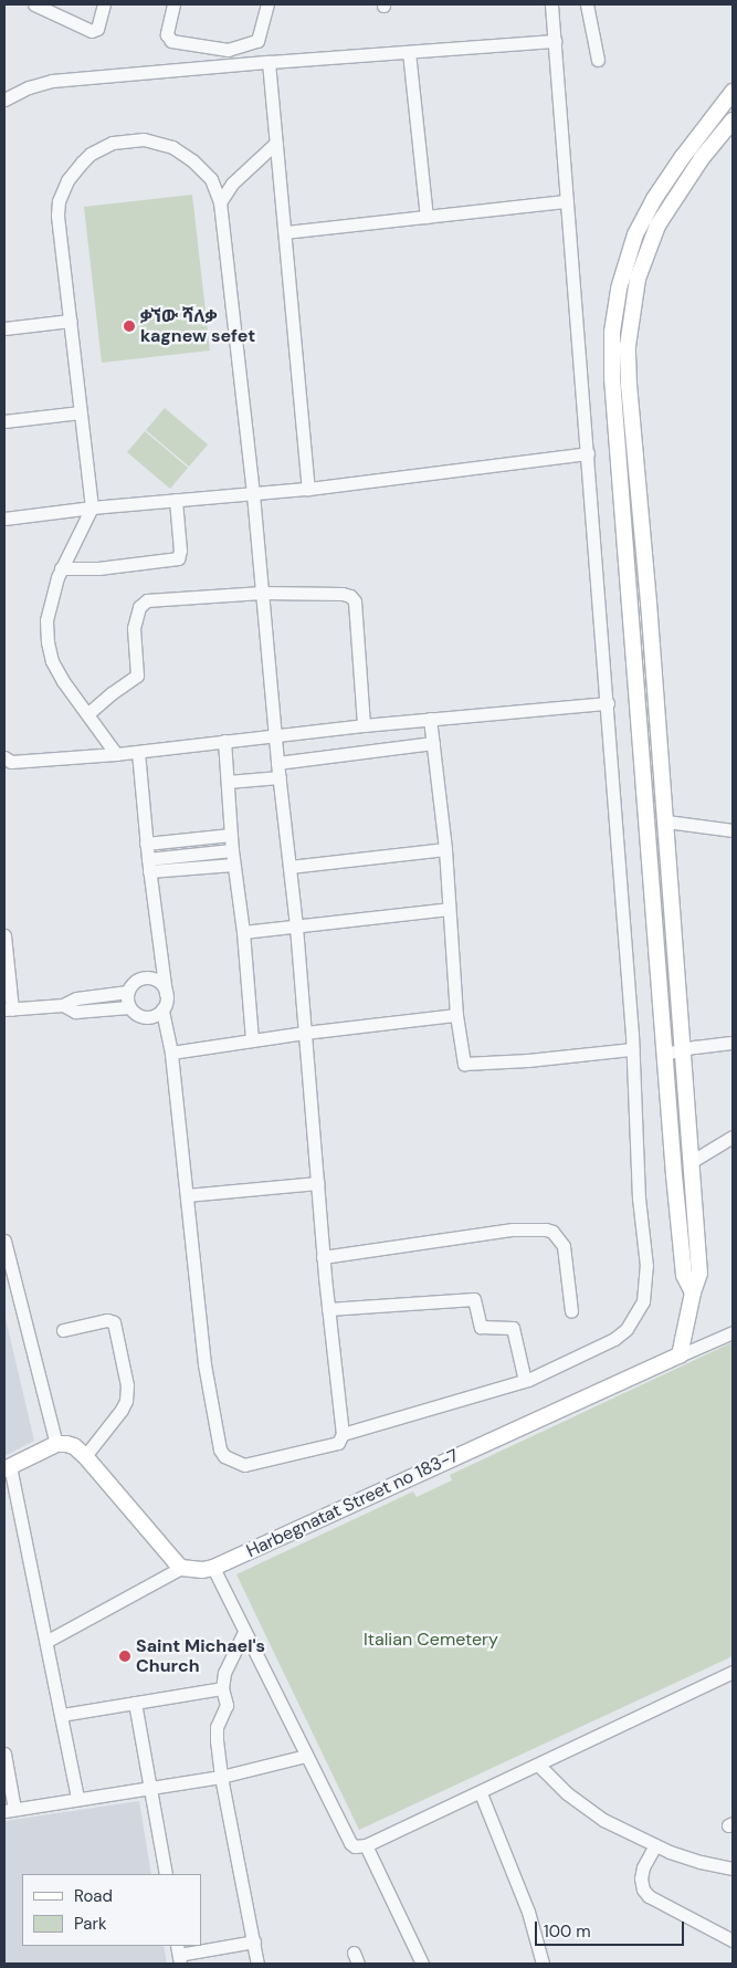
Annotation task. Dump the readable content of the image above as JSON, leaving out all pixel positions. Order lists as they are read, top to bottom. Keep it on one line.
{"streets":{"main road":["Harbegnatat Street no 183-7"]},"parks":["Italian Cemetery"],"places":["ቃኘው ሻለቃ kagnew sefet","Saint Michael's Church"],"legend":["Road","Park"],"scale_bar":"100 m"}
